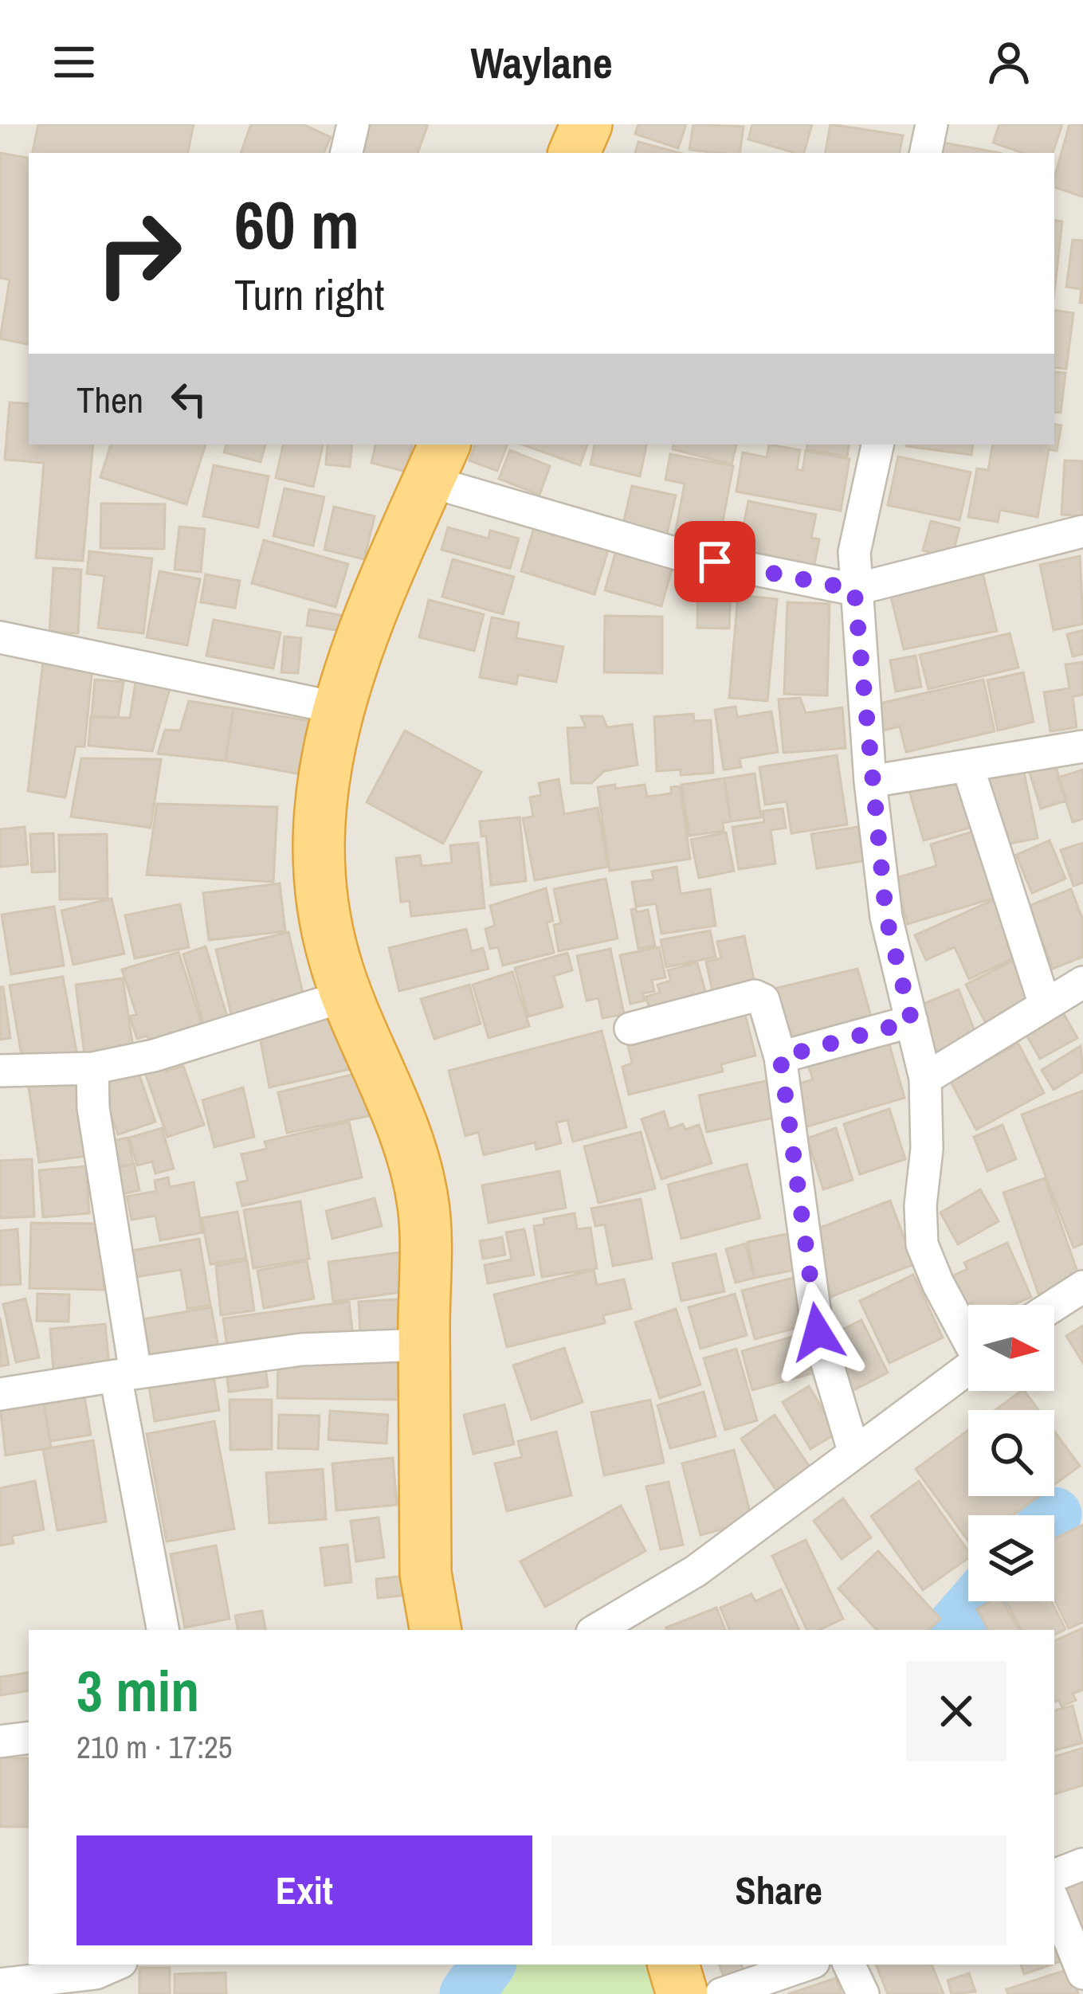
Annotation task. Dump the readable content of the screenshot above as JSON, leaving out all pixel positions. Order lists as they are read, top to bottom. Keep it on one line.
{"north":"right","page":{"header":"Waylane","turn":["60 m","Turn right"],"then":"Then","heading":["3 min","210 m · 17:25"],"buttons":["Exit","Share"]}}
